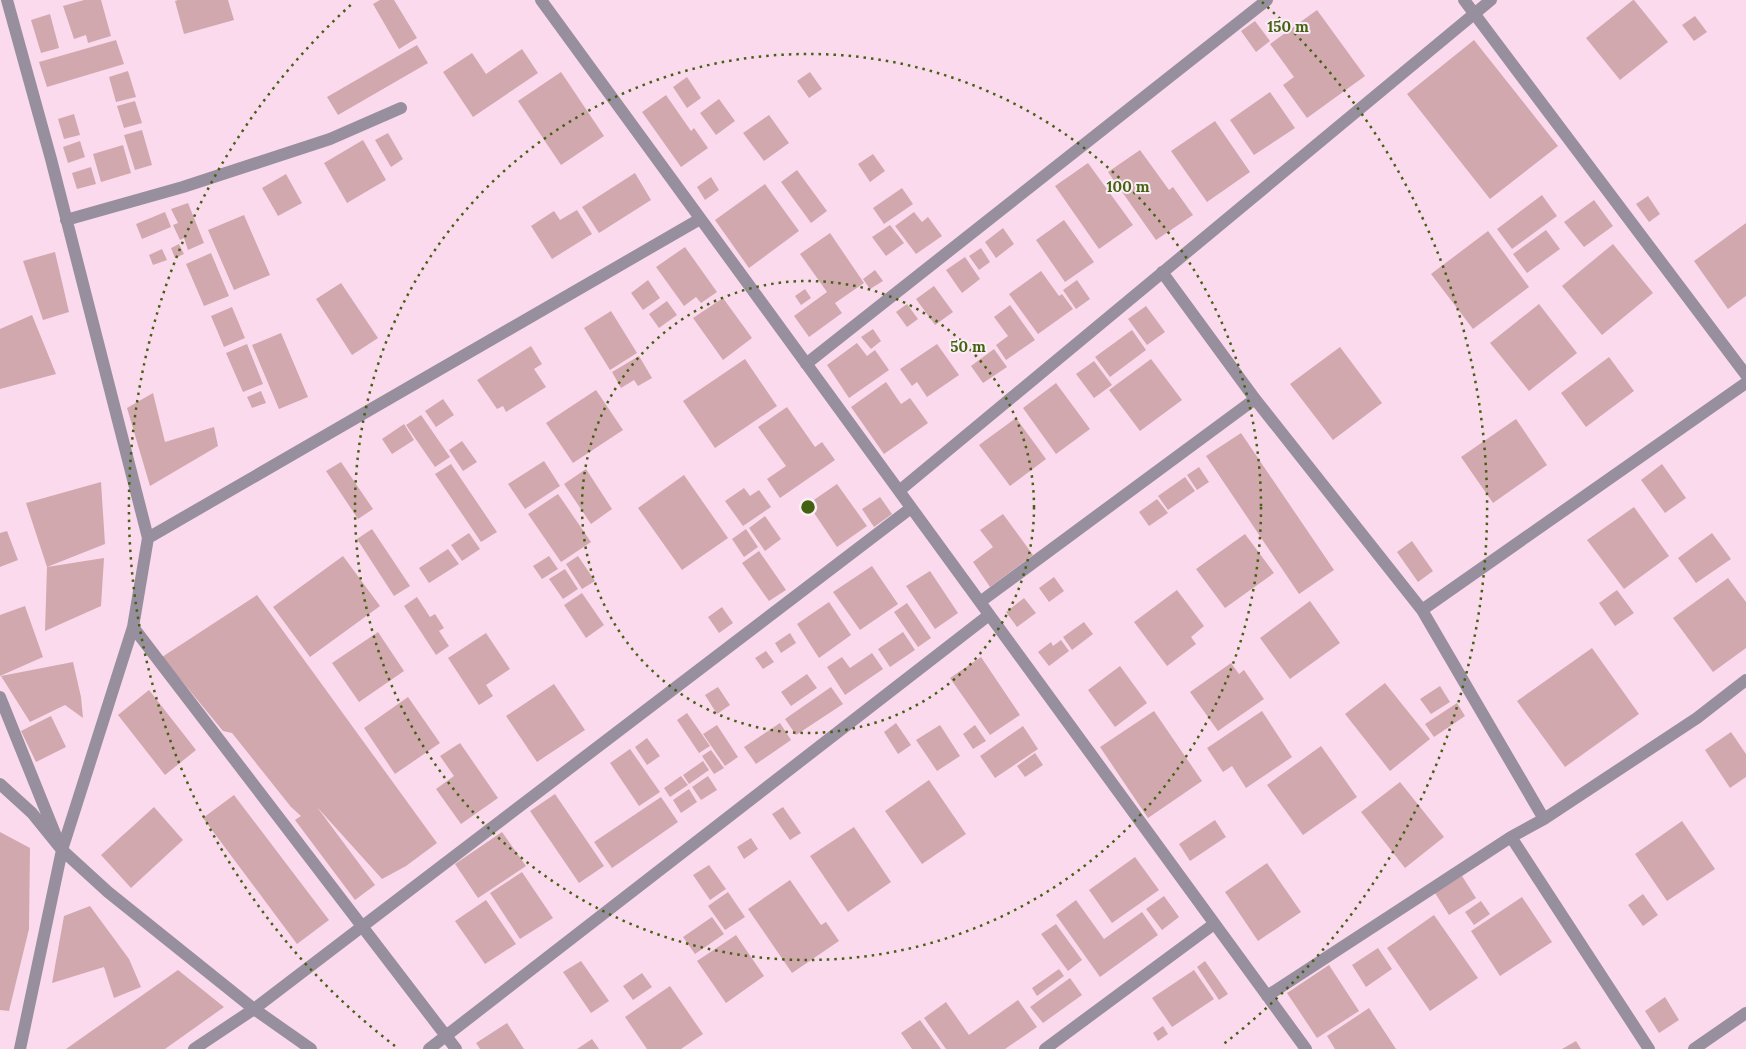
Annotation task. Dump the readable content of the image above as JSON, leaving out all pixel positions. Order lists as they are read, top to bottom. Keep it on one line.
{"rings":["150 m","100 m","50 m"]}
